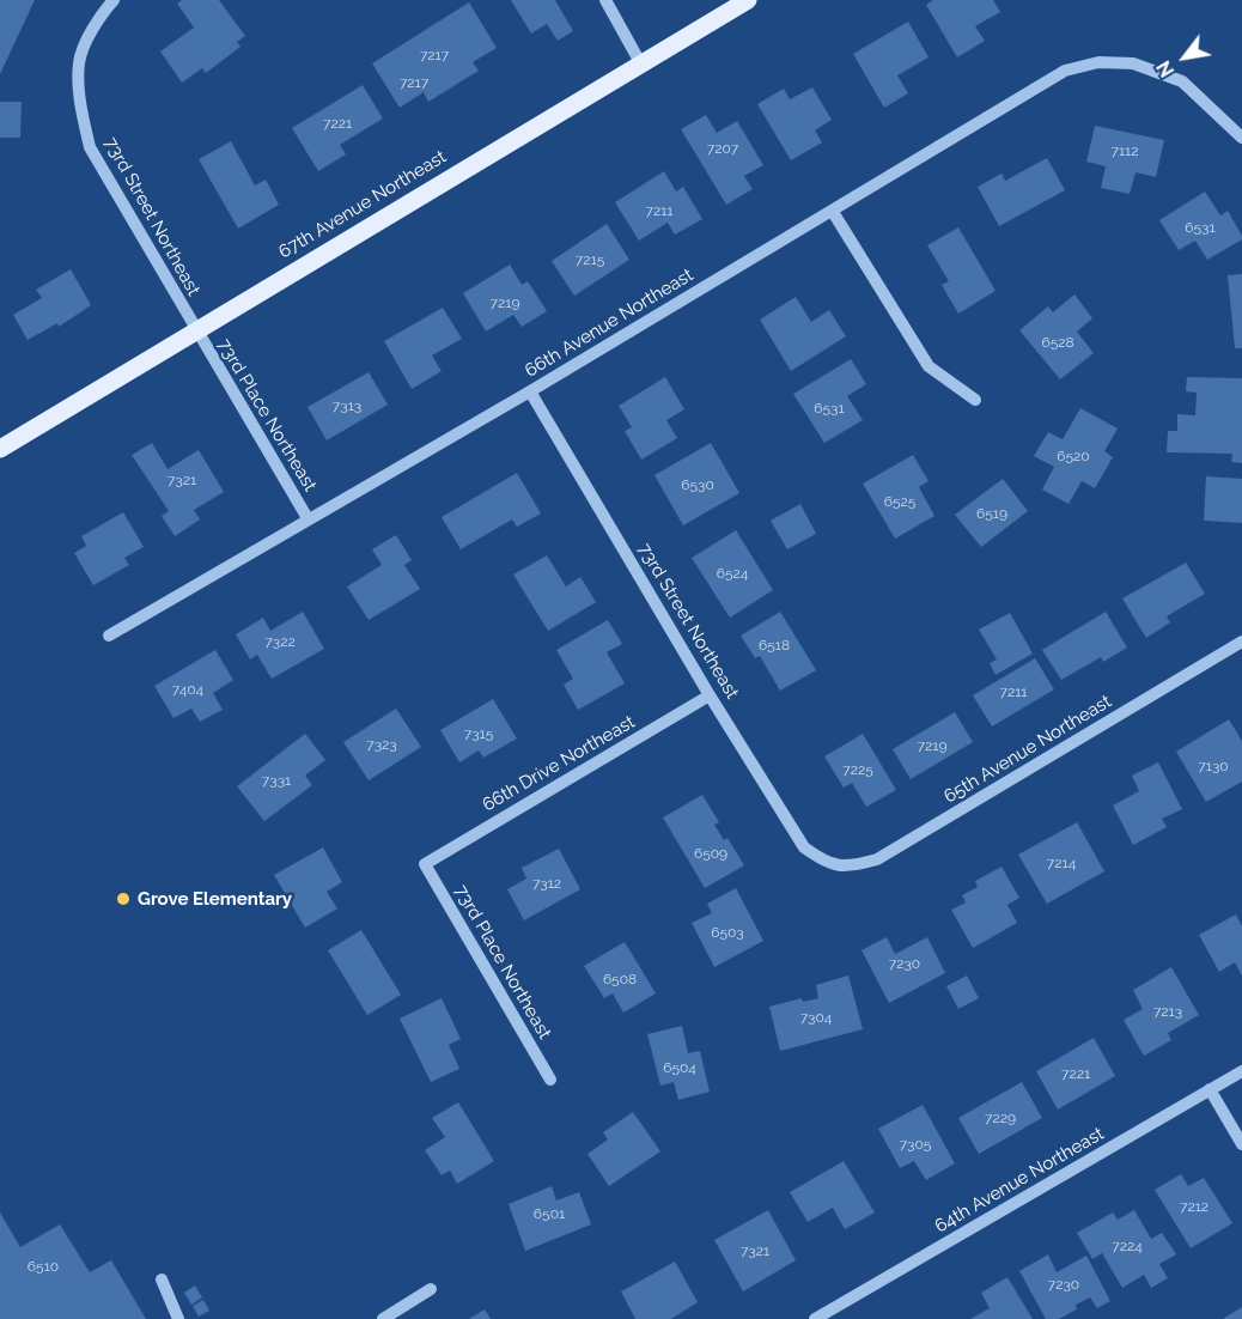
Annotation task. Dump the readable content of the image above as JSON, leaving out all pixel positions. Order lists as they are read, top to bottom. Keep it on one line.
{"streets":{"main road":["67th Avenue Northeast"],"street":["73rd Street Northeast","66th Avenue Northeast","73rd Place Northeast","65th Avenue Northeast","66th Drive Northeast","64th Avenue Northeast"]},"crossings":[["67th Avenue Northeast","73rd Street Northeast"],["67th Avenue Northeast","73rd Place Northeast"],["73rd Street Northeast","66th Avenue Northeast"],["73rd Street Northeast","73rd Place Northeast"],["73rd Street Northeast","65th Avenue Northeast"],["73rd Street Northeast","66th Drive Northeast"],["66th Avenue Northeast","73rd Place Northeast"],["73rd Place Northeast","66th Drive Northeast"]],"places":["Grove Elementary"],"house_numbers":["7217","7217","7221","7207","7112","7211","6531","7215","7219","6528","7313","6531","6520","7321","6530","6525","6519","6524","7322","6518","7404","7211","7315","7323","7219","7130","7225","7331","6509","7214","7312","6503","7230","6508","7213","7304","6504","7221","7229","7305","7212","6501","7224","7321","6510","7230"],"north":"bottom left"}
